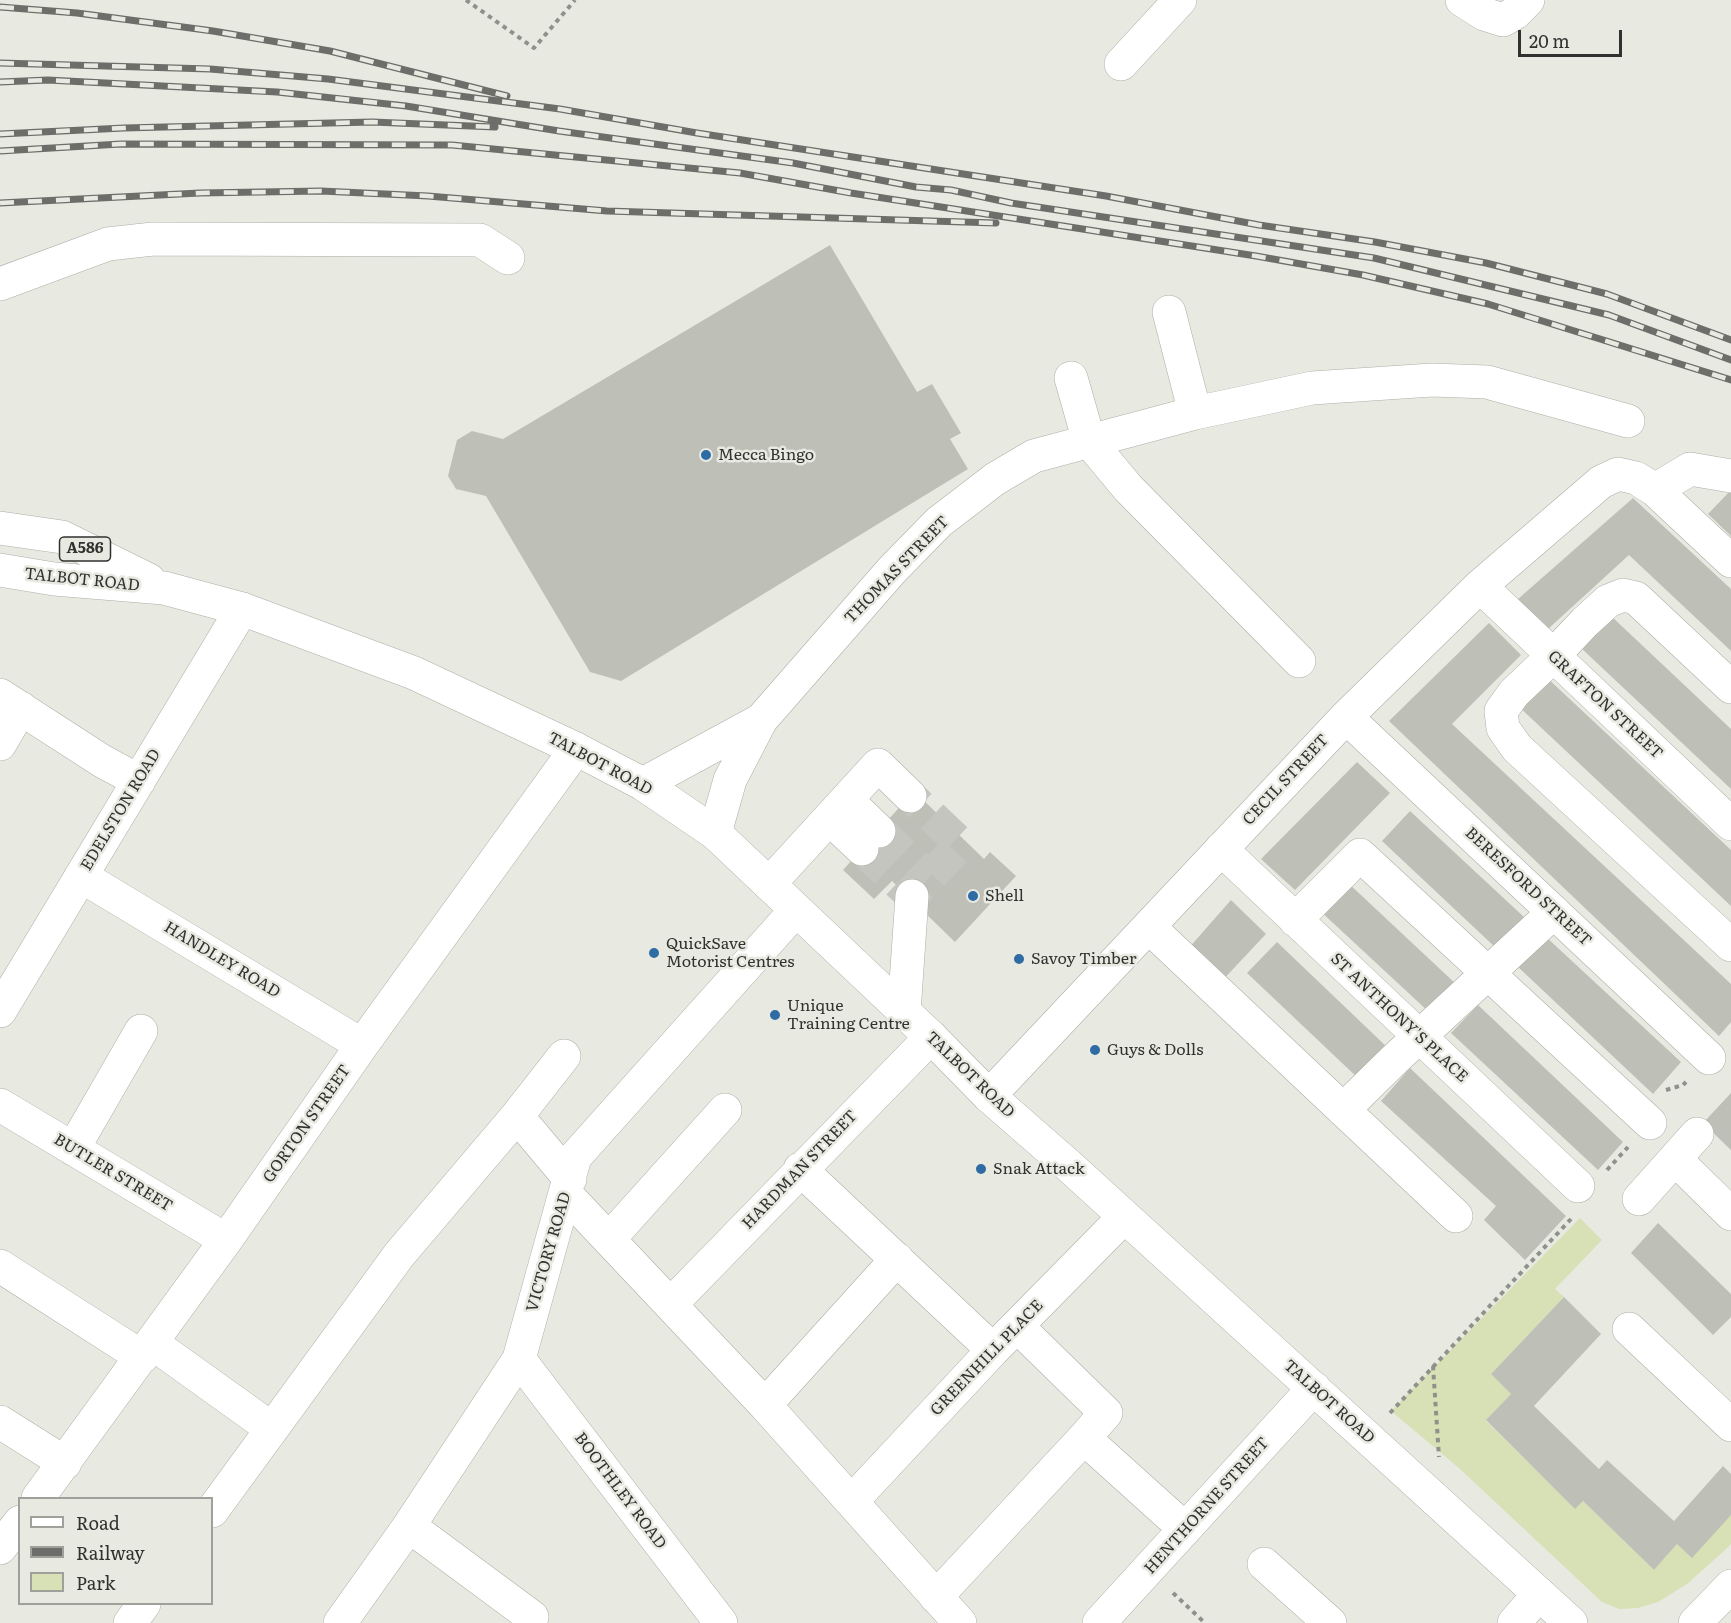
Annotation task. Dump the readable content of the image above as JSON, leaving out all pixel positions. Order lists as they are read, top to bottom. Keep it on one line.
{"streets":{"street":["A586","THOMAS STREET","TALBOT ROAD","GRAFTON STREET","CECIL STREET","EDELSTON ROAD","BERESFORD STREET","HANDLEY ROAD","ST ANTHONY'S PLACE","GORTON STREET","HARDMAN STREET","BUTLER STREET","VICTORY ROAD","GREENHILL PLACE","BOOTHLEY ROAD","HENTHORNE STREET"]},"crossings":[["THOMAS STREET","TALBOT ROAD"],["TALBOT ROAD","CECIL STREET"],["TALBOT ROAD","EDELSTON ROAD"],["TALBOT ROAD","GORTON STREET"],["TALBOT ROAD","HARDMAN STREET"],["TALBOT ROAD","VICTORY ROAD"],["TALBOT ROAD","GREENHILL PLACE"],["TALBOT ROAD","HENTHORNE STREET"],["GRAFTON STREET","CECIL STREET"],["CECIL STREET","BERESFORD STREET"],["CECIL STREET","ST ANTHONY'S PLACE"],["EDELSTON ROAD","HANDLEY ROAD"],["HANDLEY ROAD","GORTON STREET"],["GORTON STREET","BUTLER STREET"],["VICTORY ROAD","BOOTHLEY ROAD"]],"places":["Mecca Bingo","Shell","QuickSave Motorist Centres","Savoy Timber","Unique Training Centre","Guys & Dolls","Snak Attack"],"legend":["Road","Railway","Park"],"scale_bar":"20 m"}
